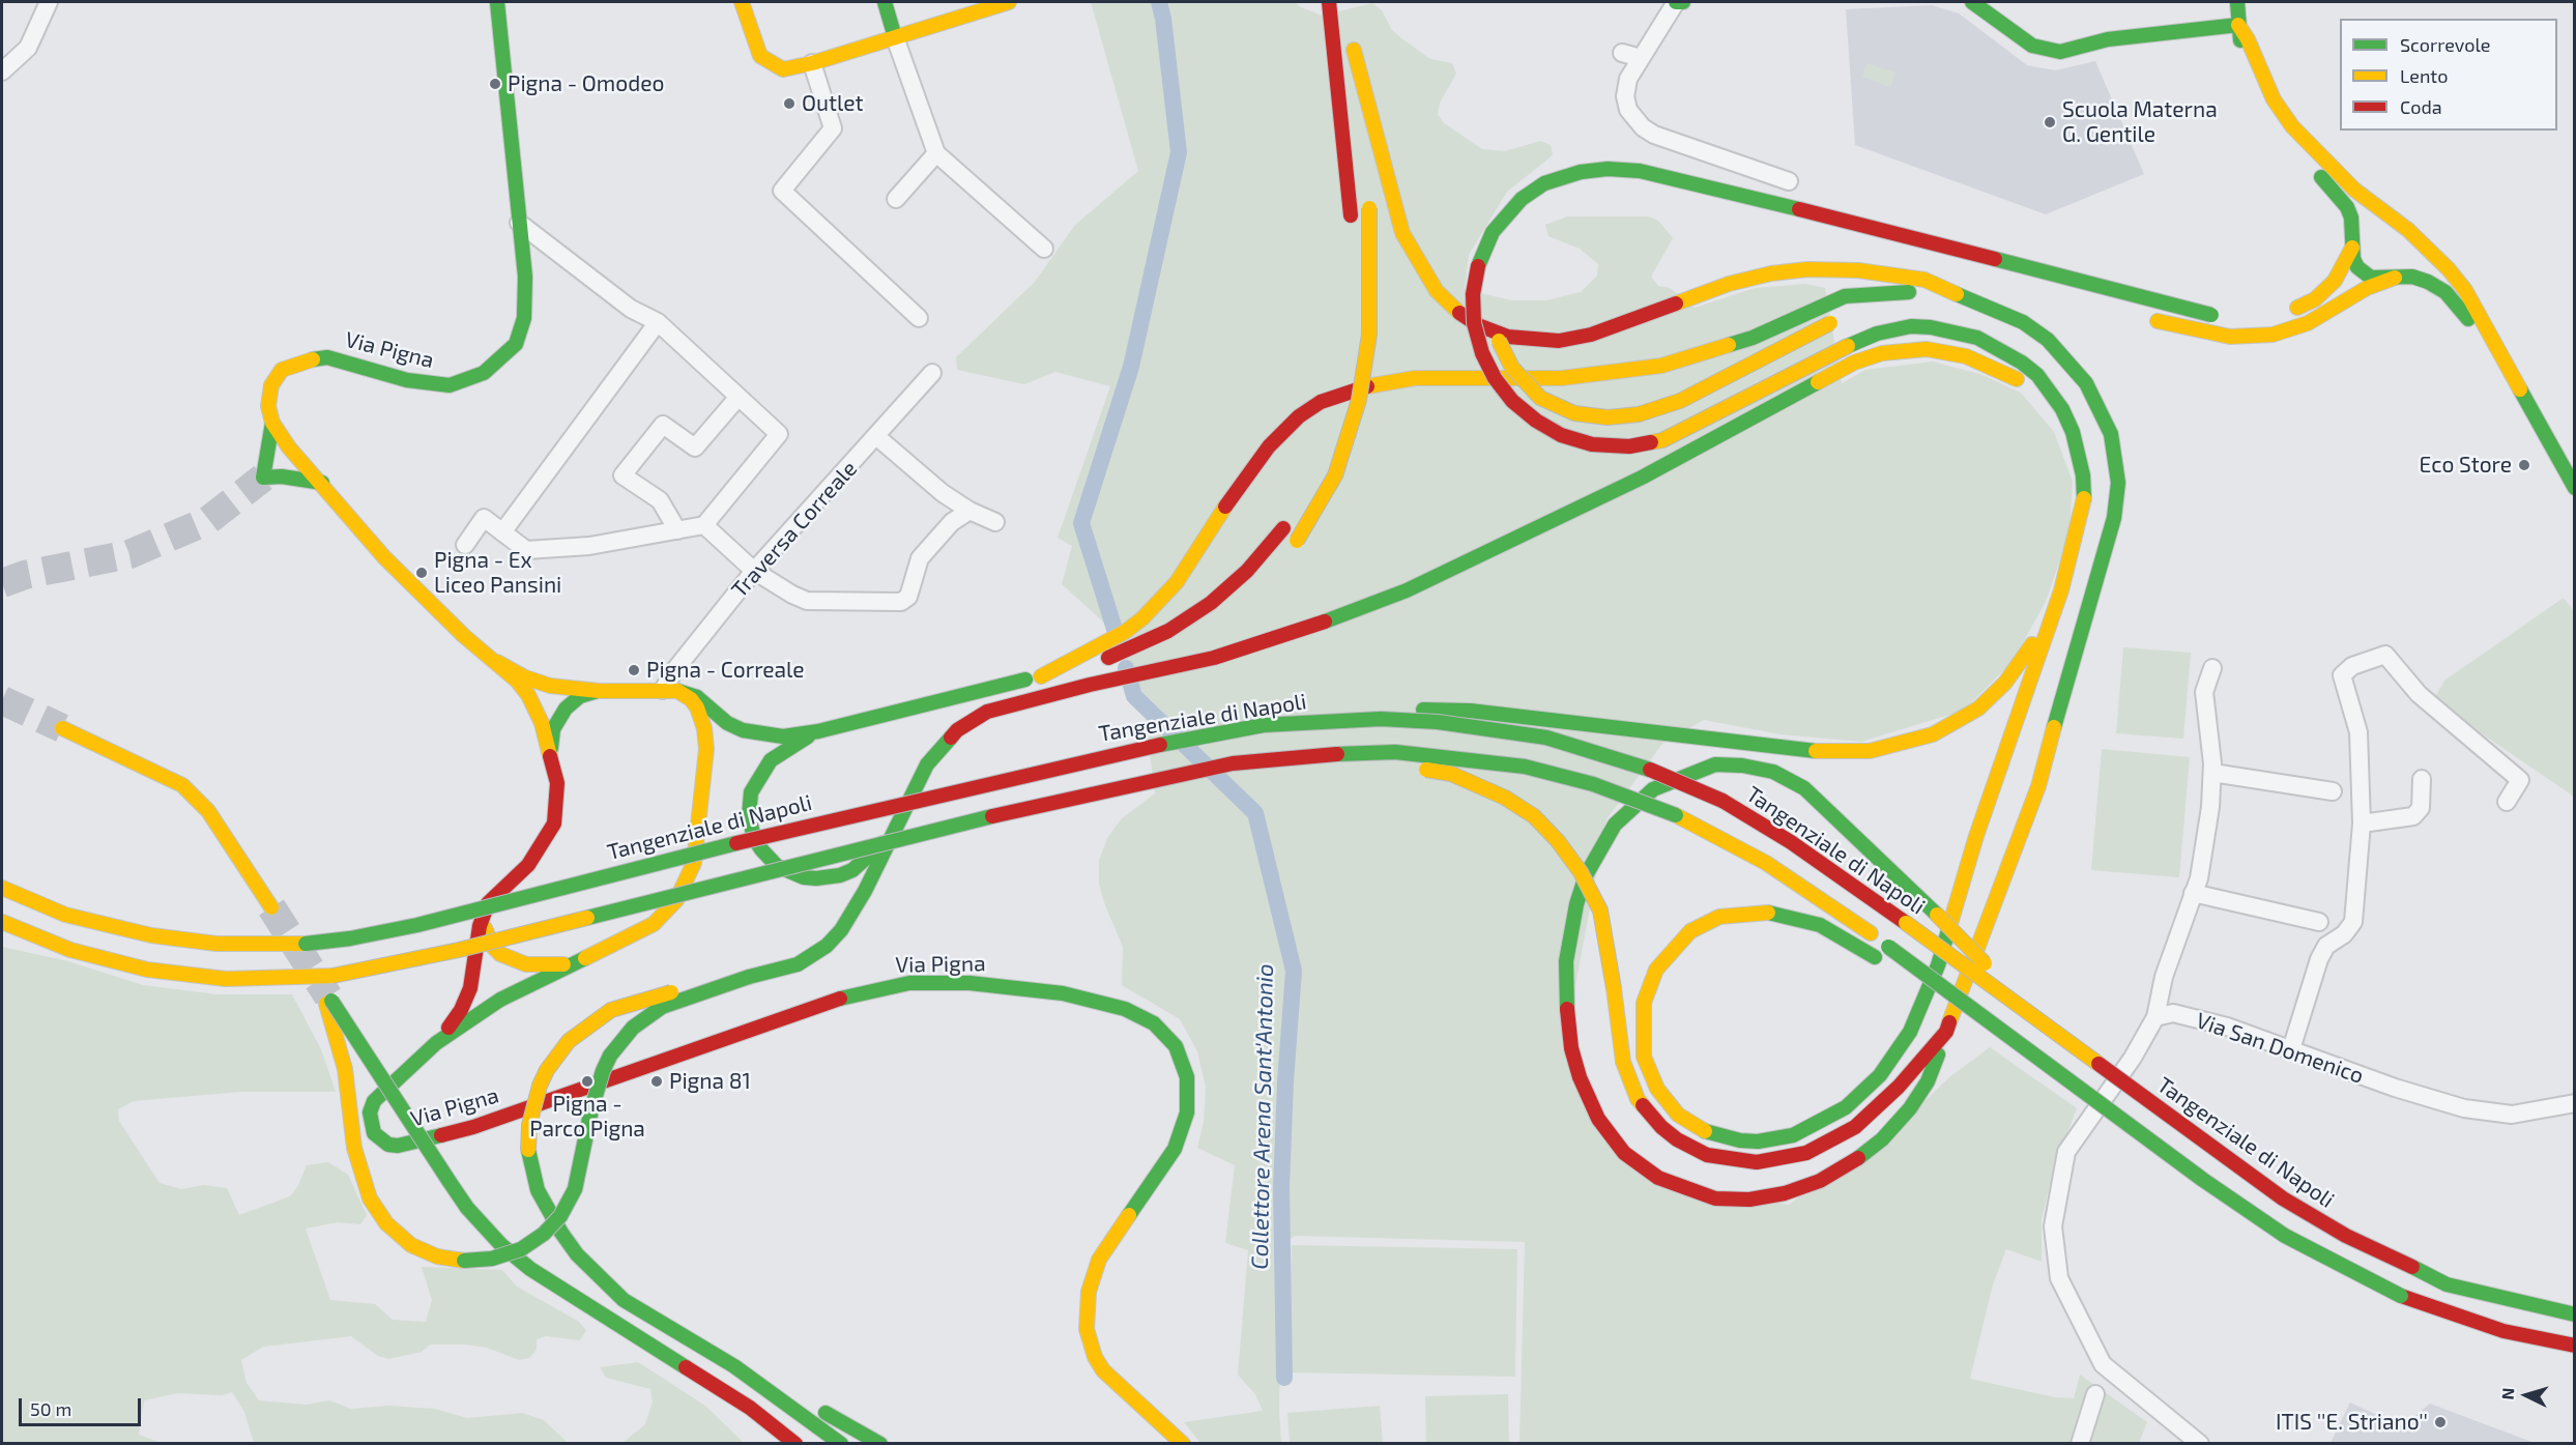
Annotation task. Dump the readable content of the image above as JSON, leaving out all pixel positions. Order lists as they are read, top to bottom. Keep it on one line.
{"streets":{"main road":["Via Pigna","Tangenziale di Napoli"],"street":["Traversa Correale","Via San Domenico"]},"crossings":[["Via Pigna","Traversa Correale"]],"water":["Collettore Arena Sant'Antonio"],"places":["Pigna - Omodeo","Outlet","Scuola Materna G. Gentile","Eco Store","Pigna - Ex Liceo Pansini","Pigna - Correale","Pigna - Parco Pigna","Pigna 81","ITIS ''E. Striano''"],"legend":["Scorrevole","Lento","Coda"],"scale_bar":"50 m","north":"left"}
